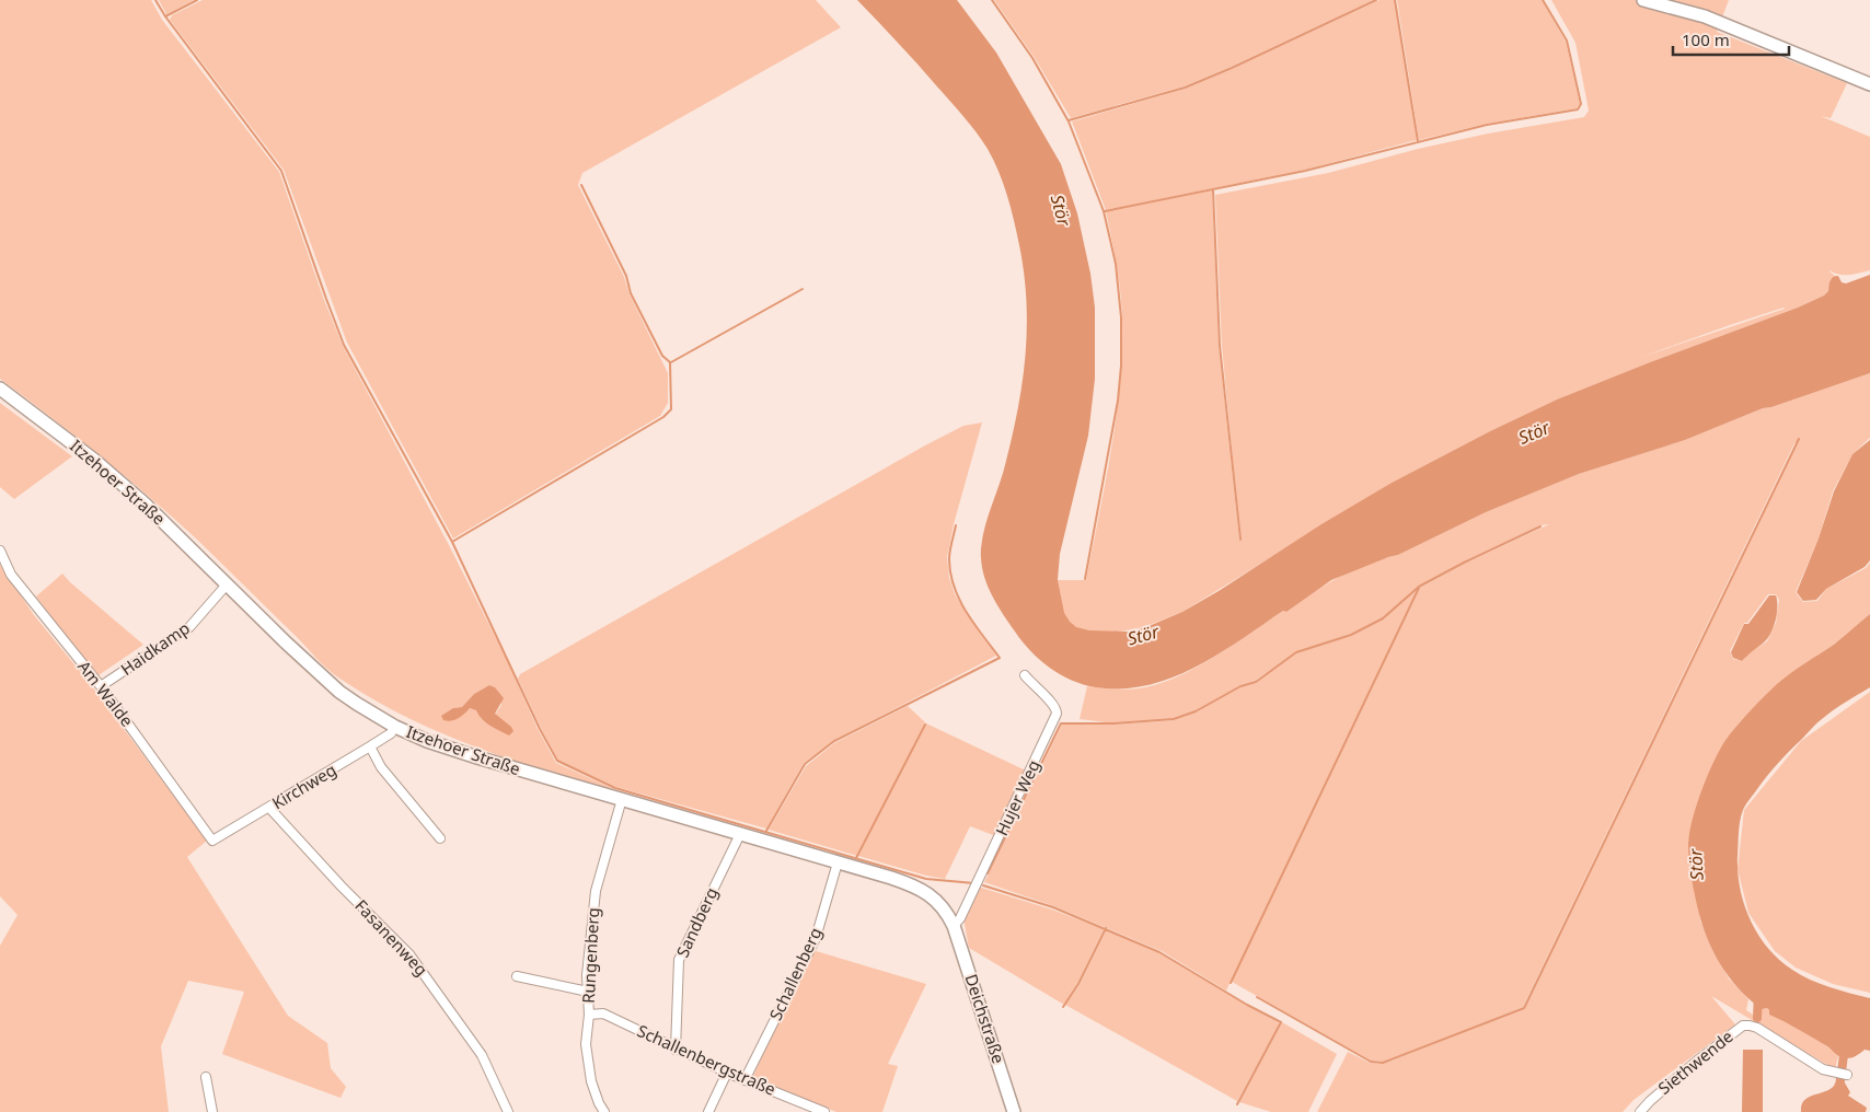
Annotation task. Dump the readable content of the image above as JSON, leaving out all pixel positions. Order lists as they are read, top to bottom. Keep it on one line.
{"streets":{"street":["Itzehoer Straße","Haidkamp","Am Walde","Kirchweg","Hujer Weg","Sandberg","Fasanenweg","Rungenberg","Schallenberg","Deichstraße","Schallenbergstraße","Siethwende"]},"crossings":[["Itzehoer Straße","Haidkamp"],["Itzehoer Straße","Kirchweg"],["Itzehoer Straße","Hujer Weg"],["Itzehoer Straße","Sandberg"],["Itzehoer Straße","Rungenberg"],["Itzehoer Straße","Schallenberg"],["Itzehoer Straße","Deichstraße"],["Haidkamp","Am Walde"],["Am Walde","Kirchweg"],["Kirchweg","Fasanenweg"],["Hujer Weg","Deichstraße"],["Sandberg","Schallenbergstraße"],["Rungenberg","Schallenbergstraße"],["Schallenberg","Schallenbergstraße"]],"water":["Stör"],"scale_bar":"100 m"}
